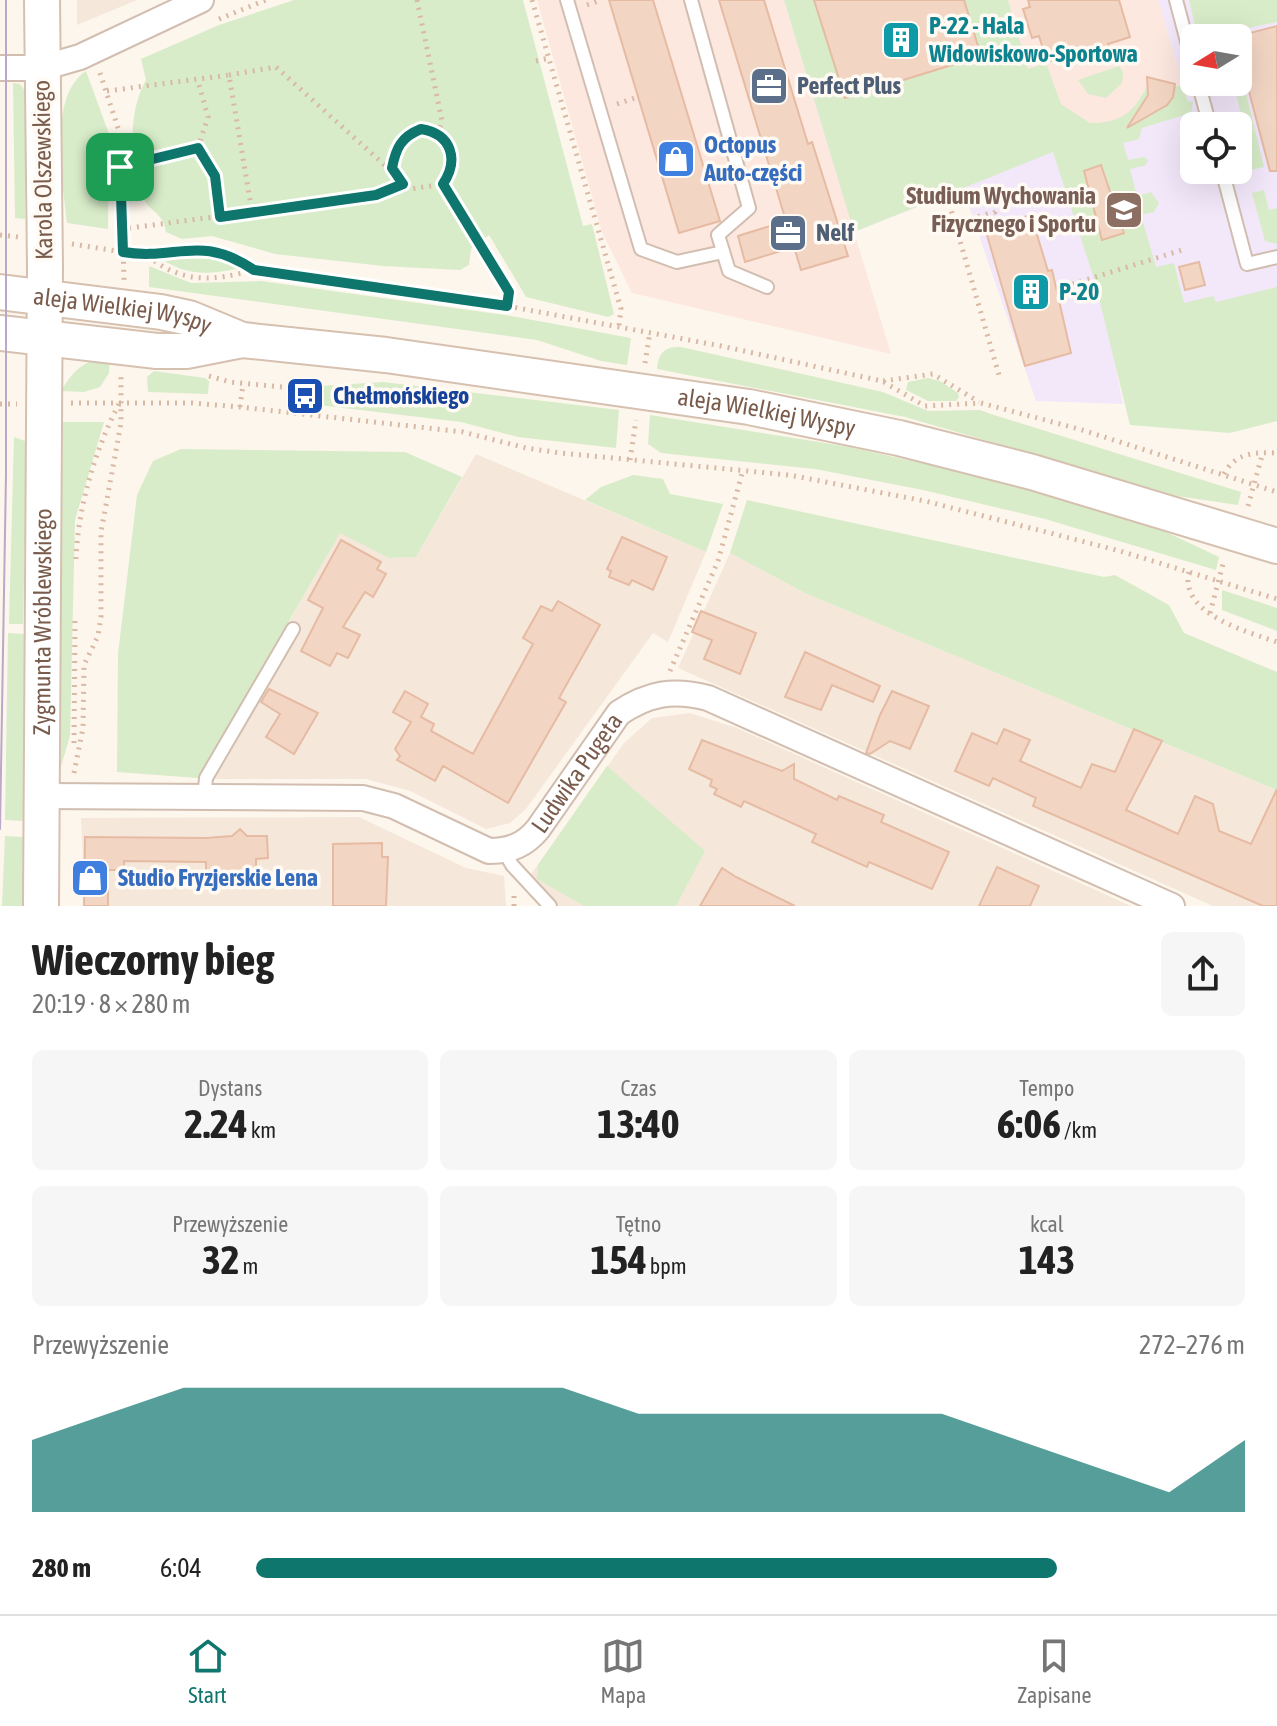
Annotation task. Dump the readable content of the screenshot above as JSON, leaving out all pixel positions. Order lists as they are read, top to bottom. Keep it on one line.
{"streets":{"main road":["Karola Olszewskiego","aleja Wielkiej Wyspy","Zygmunta Wróblewskiego"],"street":["Ludwika Pugeta"]},"crossings":[["Karola Olszewskiego","aleja Wielkiej Wyspy"],["Karola Olszewskiego","Zygmunta Wróblewskiego"],["aleja Wielkiej Wyspy","Zygmunta Wróblewskiego"],["Zygmunta Wróblewskiego","Ludwika Pugeta"]],"places":{"building":["P-22 - Hala Widowiskowo-Sportowa","P-20"],"office":["Perfect Plus","Nelf"],"shop":["Octopus Auto-części","Studio Fryzjerskie Lena"],"school or university":["Studium Wychowania Fizycznego i Sportu"],"bus stop":["Chełmońskiego"]},"north":"left","page":{"heading":["Wieczorny bieg","20:19 · 8 × 280 m"],"stats":[["Dystans","2.24 km"],["Czas","13:40"],["Tempo","6:06 /km"],["Przewyższenie","32 m"],["Tętno","154 bpm"],["kcal","143"]],"chart":["Przewyższenie","272–276 m"],"list":[{"name":"280 m","note":"6:04"}],"tabs":["Start","Mapa","Zapisane"]}}
